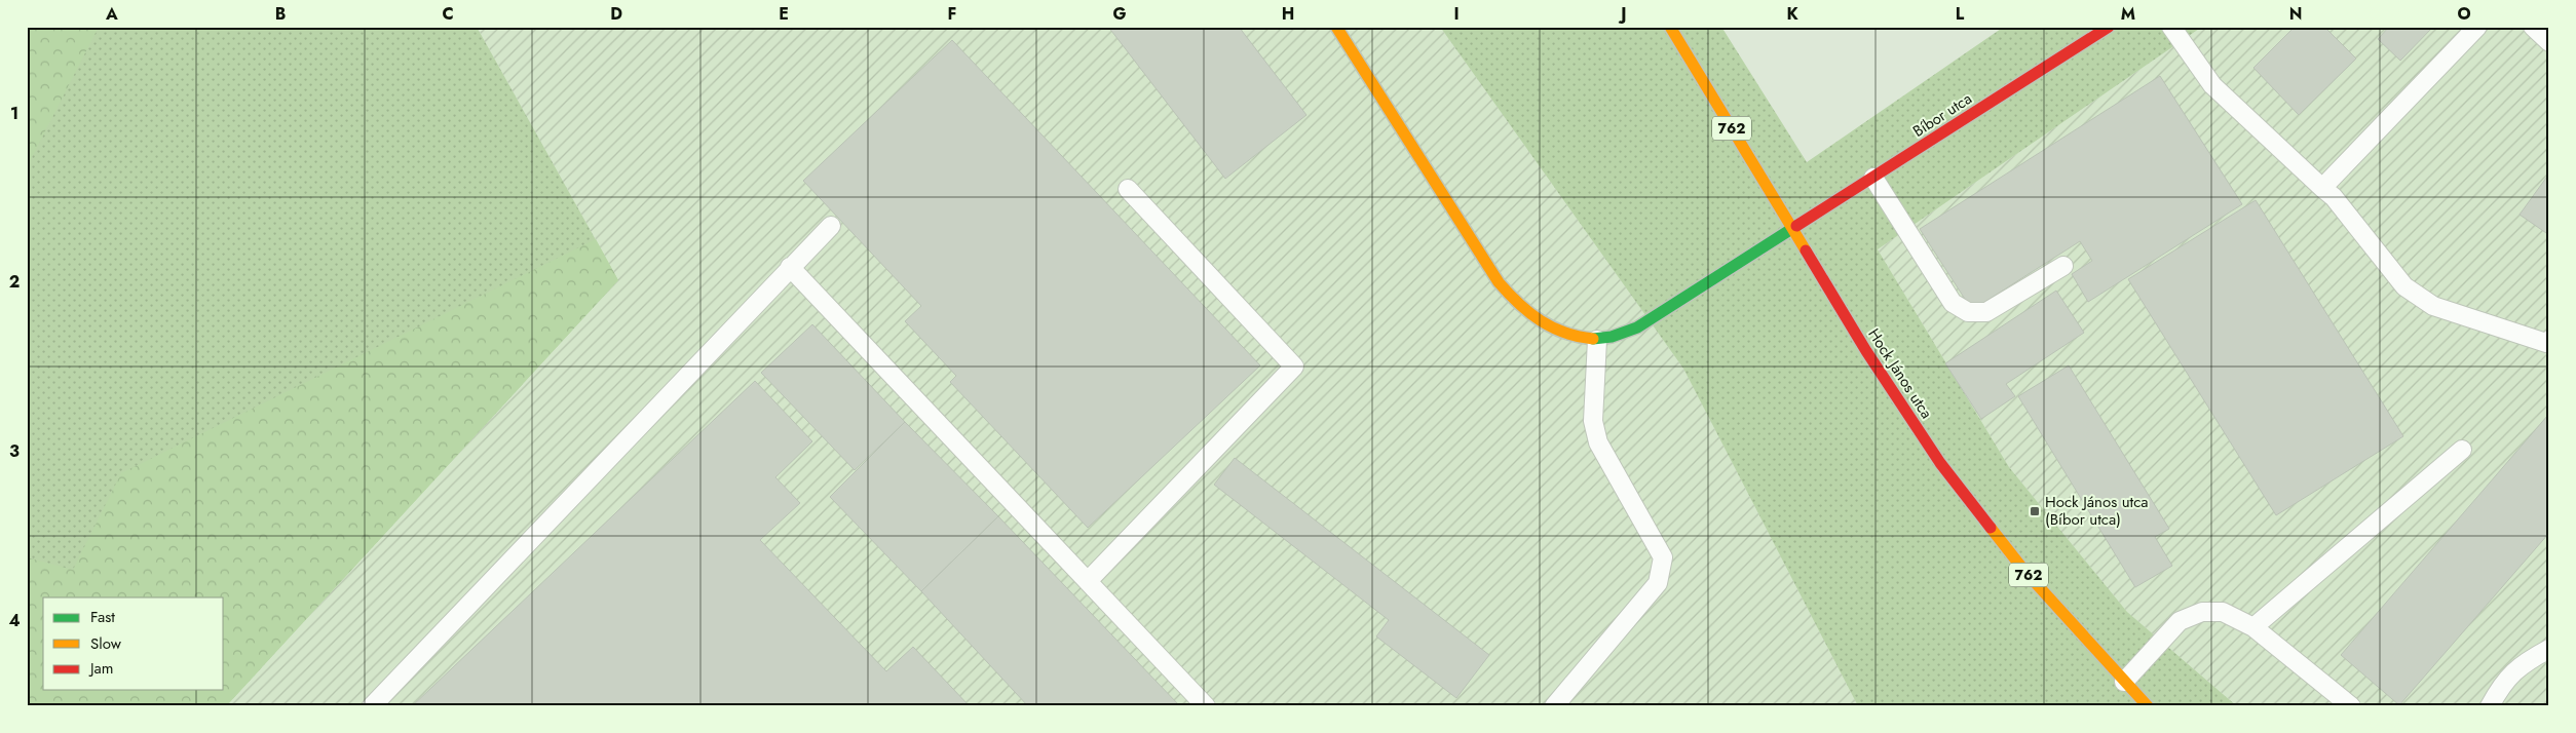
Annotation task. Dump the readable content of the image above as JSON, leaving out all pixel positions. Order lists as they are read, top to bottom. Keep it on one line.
{"streets":{"street":["Bíbor utca","762","Hock János utca"]},"crossings":[["Bíbor utca","Hock János utca"]],"places":{"transit":["Hock János utca (Bíbor utca)"]},"legend":["Fast","Slow","Jam"],"grid":{"columns":["A","B","C","D","E","F","G","H","I","J","K","L","M","N","O"],"rows":["1","2","3","4"]}}
